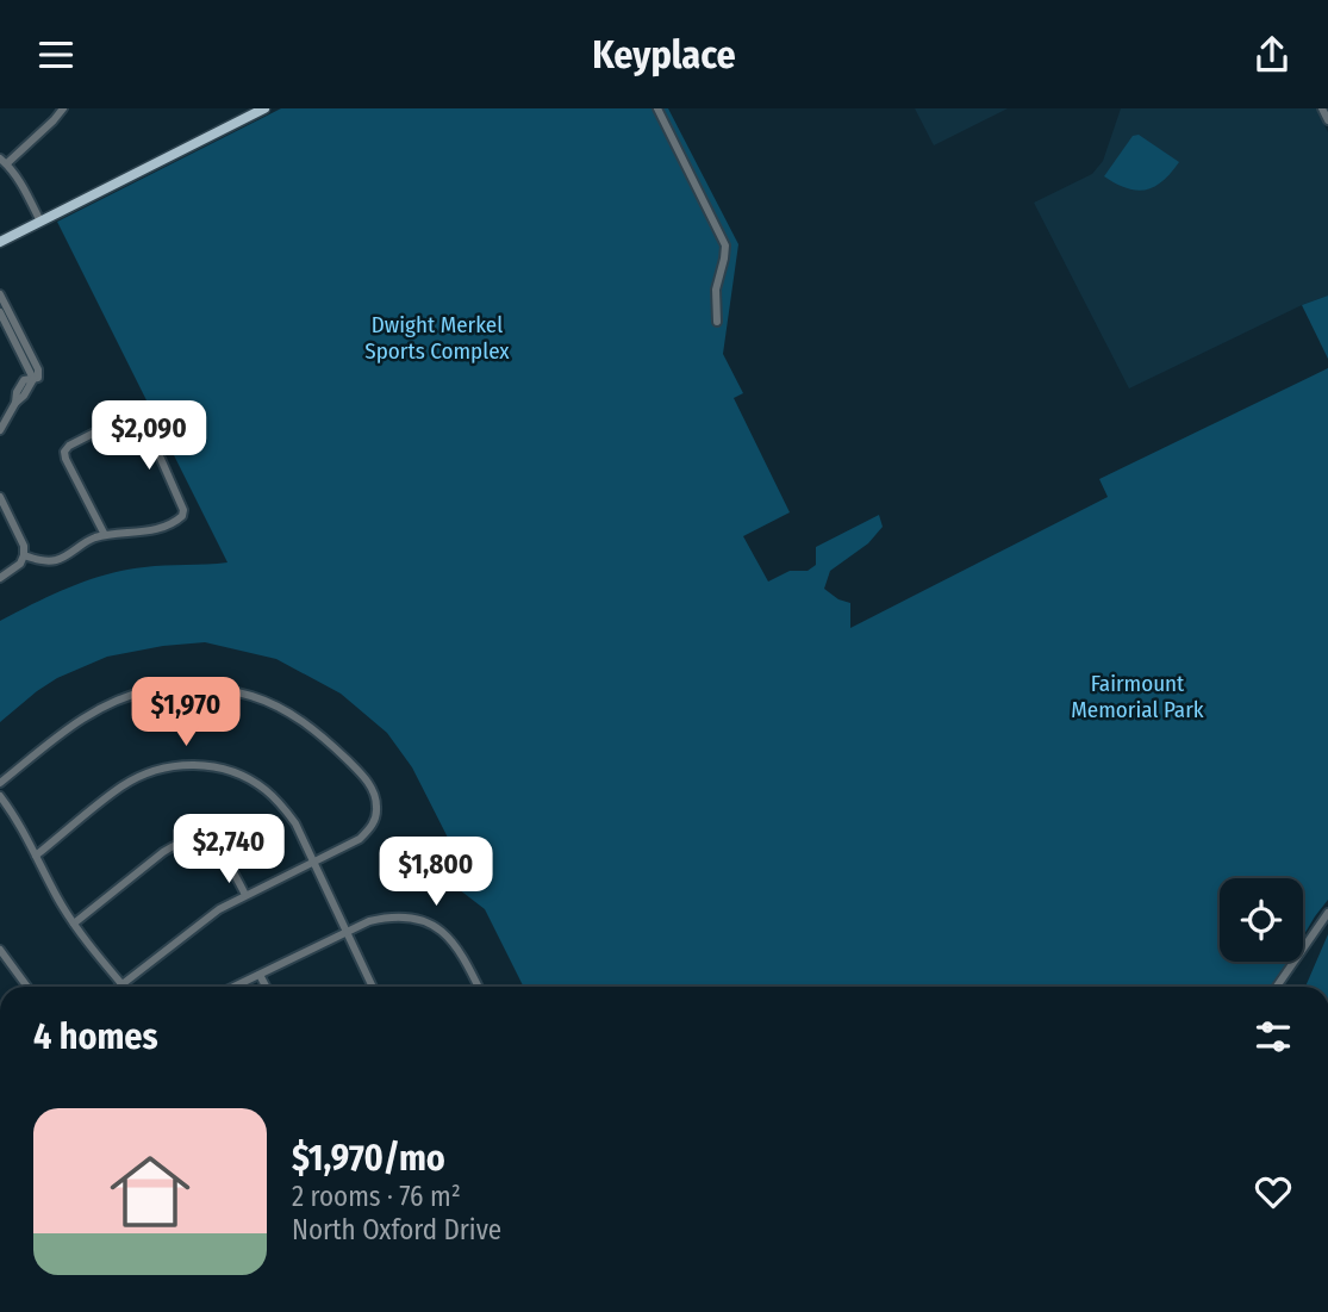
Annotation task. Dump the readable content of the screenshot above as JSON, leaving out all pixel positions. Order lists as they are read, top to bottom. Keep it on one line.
{"parks":["Dwight Merkel Sports Complex","Fairmount Memorial Park"],"page":{"header":"Keyplace","price":["$2,090","$1,970","$2,740","$1,800"],"heading":"4 homes","list":[{"name":"$1,970/mo","note":"2 rooms · 76 m² · North Oxford Drive"}]}}
